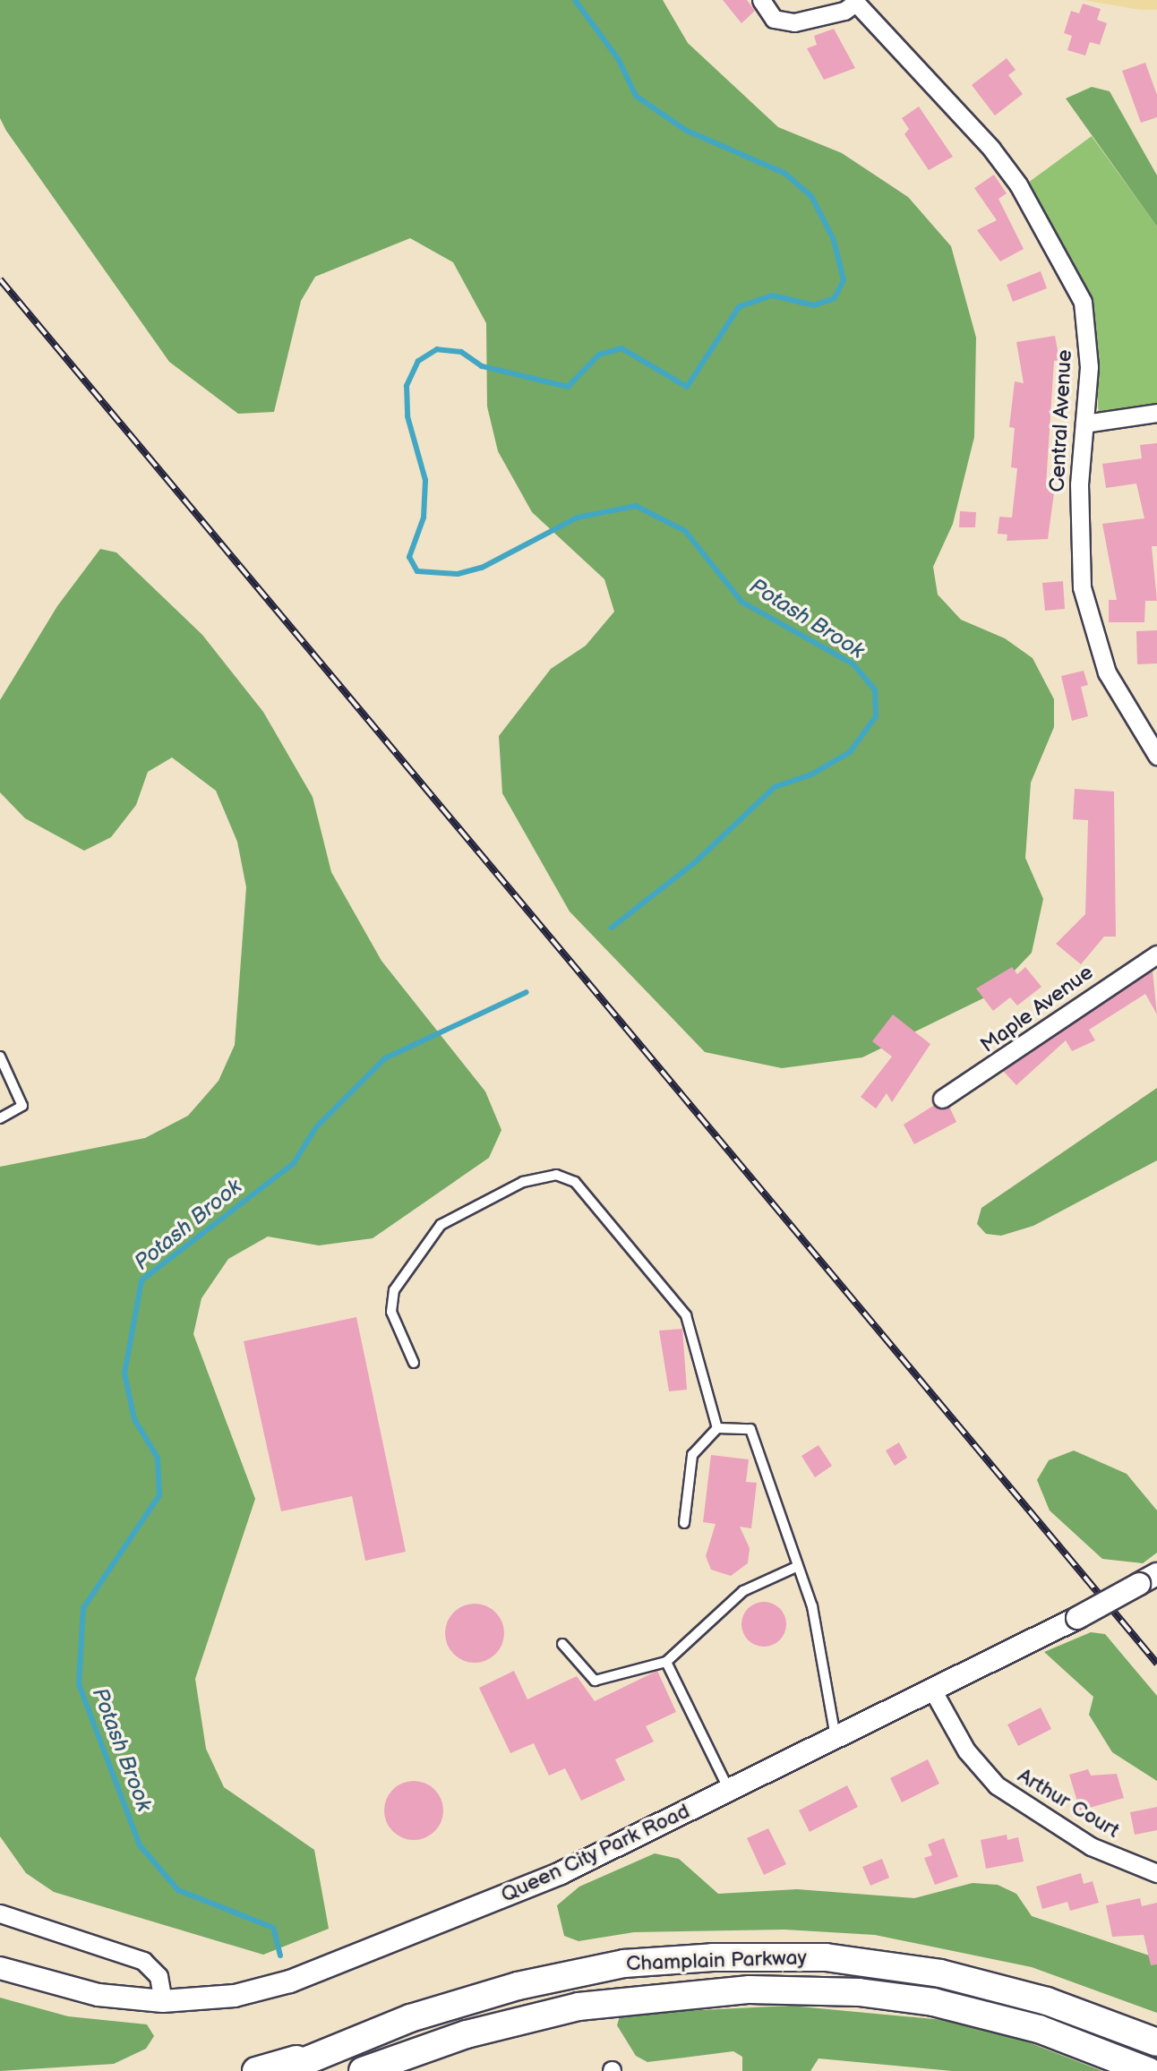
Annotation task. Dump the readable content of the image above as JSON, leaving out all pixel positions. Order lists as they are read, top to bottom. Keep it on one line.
{"streets":{"main road":["Champlain Parkway"],"street":["Central Avenue","Maple Avenue","Arthur Court","Queen City Park Road"]},"crossings":[["Arthur Court","Queen City Park Road"]],"water":["Potash Brook"]}
